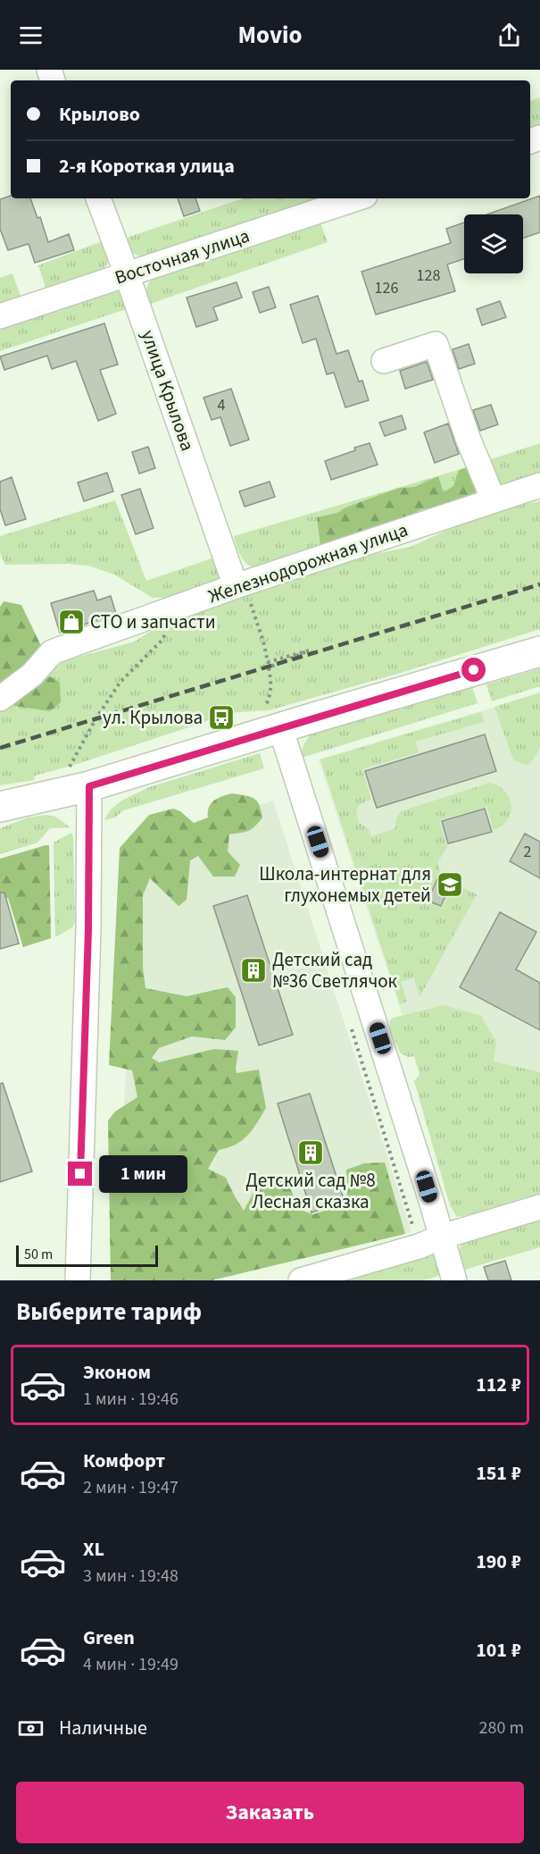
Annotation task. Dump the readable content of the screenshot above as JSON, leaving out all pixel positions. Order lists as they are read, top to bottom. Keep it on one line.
{"streets":{"street":["Восточная улица","улица Крылова","Железнодорожная улица"]},"crossings":[["Восточная улица","улица Крылова"],["улица Крылова","Железнодорожная улица"]],"places":{"shop":["СТО и запчасти"],"bus stop":["ул. Крылова"],"school or university":["Школа-интернат для глухонемых детей"],"building":["Детский сад №36 Светлячок","Детский сад №8 Лесная сказка"]},"house_numbers":["128","126","4","2"],"scale_bar":"50 m","page":{"header":"Movio","banner":["Крылово","2-я Короткая улица"],"bubble":"1 мин","scale":"50 m","heading":"Выберите тариф","list":[{"name":"Эконом","note":"1 мин · 19:46","value":"112 ₽"},{"name":"Комфорт","note":"2 мин · 19:47","value":"151 ₽"},{"name":"XL","note":"3 мин · 19:48","value":"190 ₽"},{"name":"Green","note":"4 мин · 19:49","value":"101 ₽"}],"pay":["Наличные","280 m"],"buttons":"Заказать"}}
